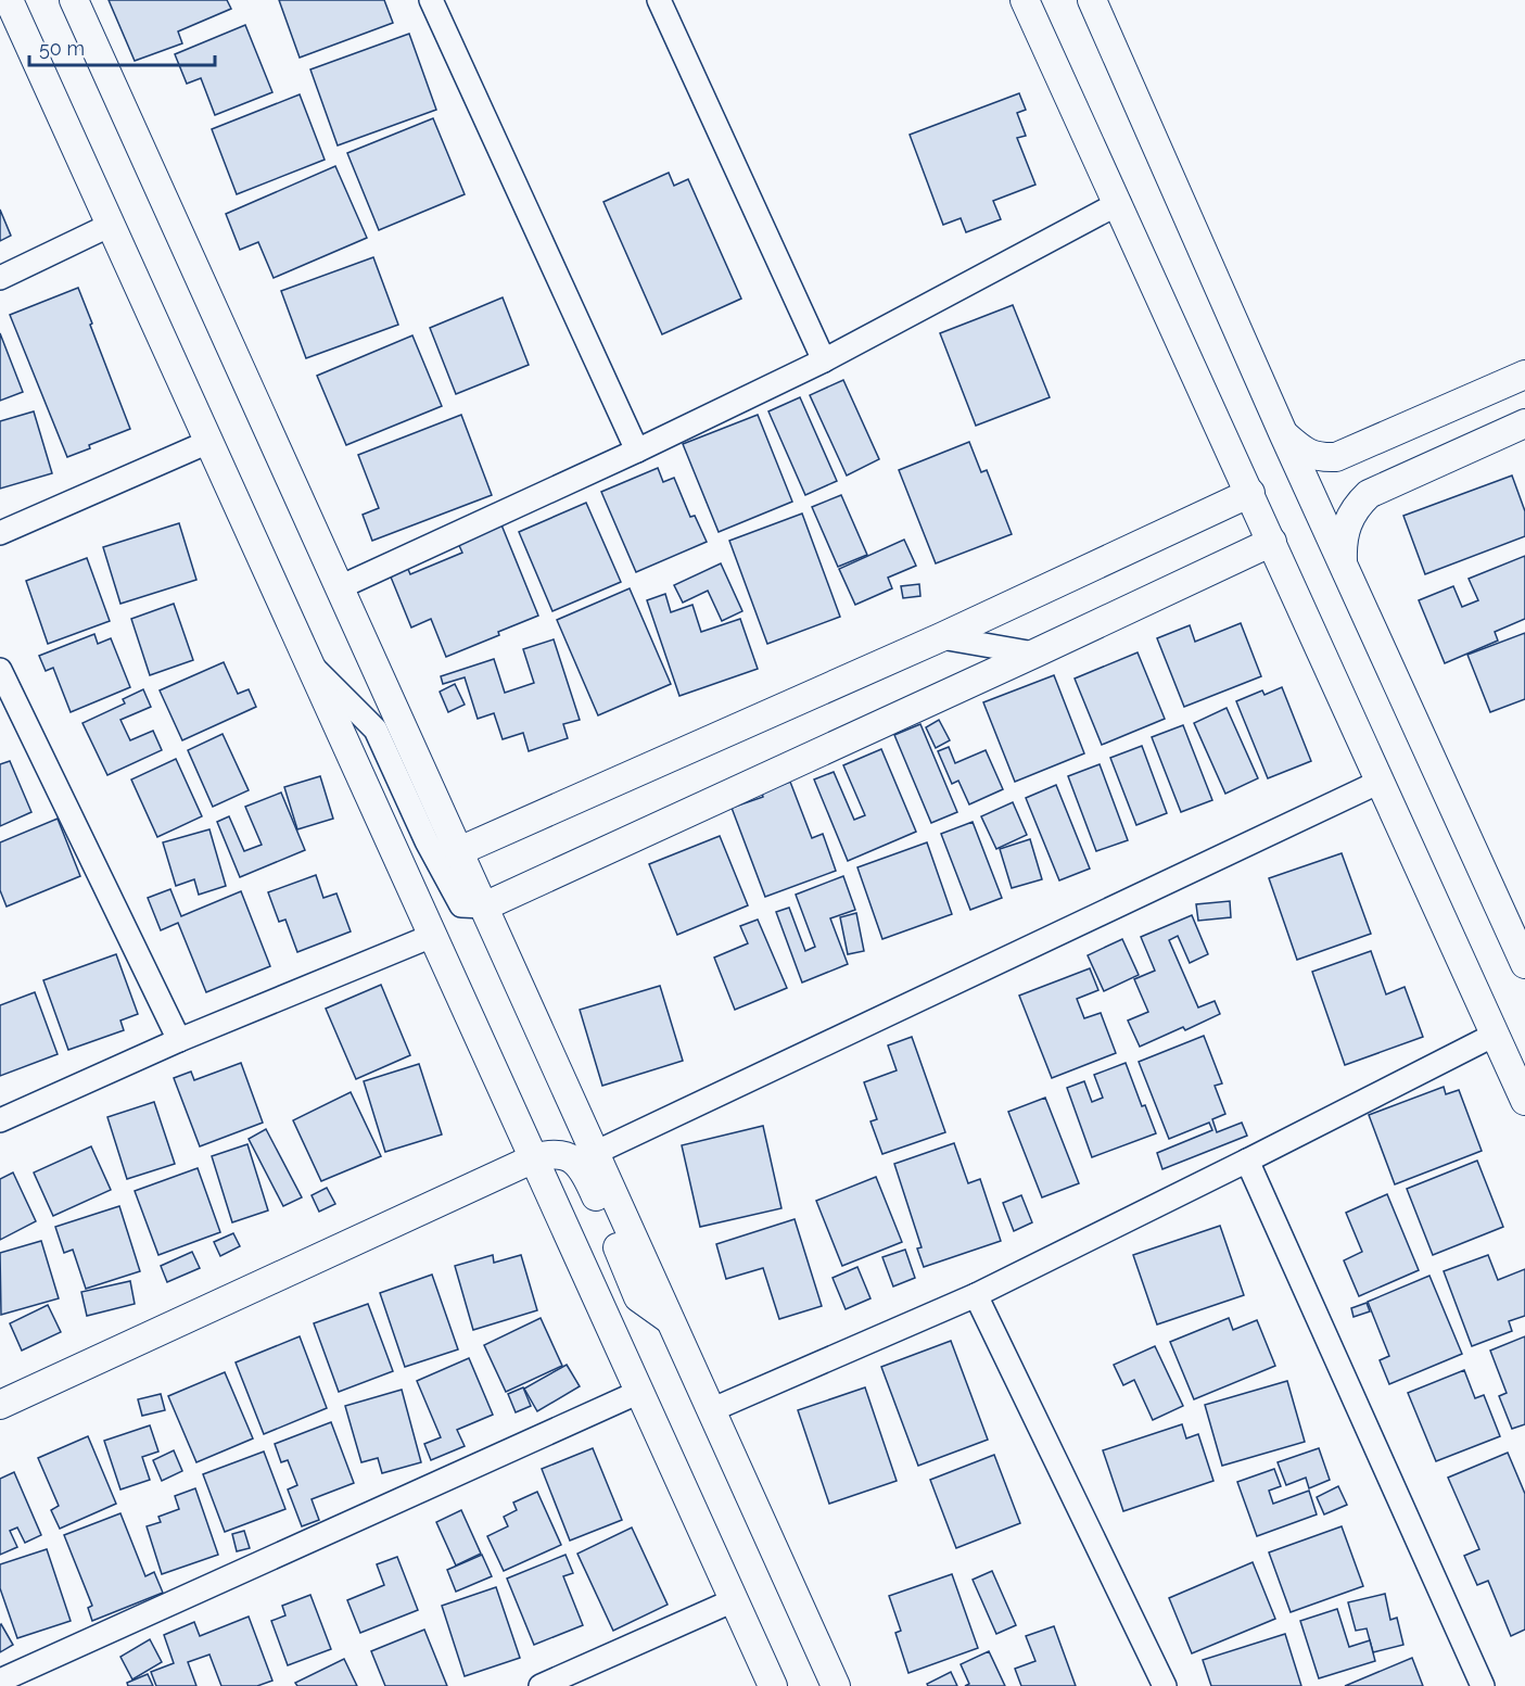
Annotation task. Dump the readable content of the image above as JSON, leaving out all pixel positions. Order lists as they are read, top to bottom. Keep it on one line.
{"scale_bar":"50 m"}
